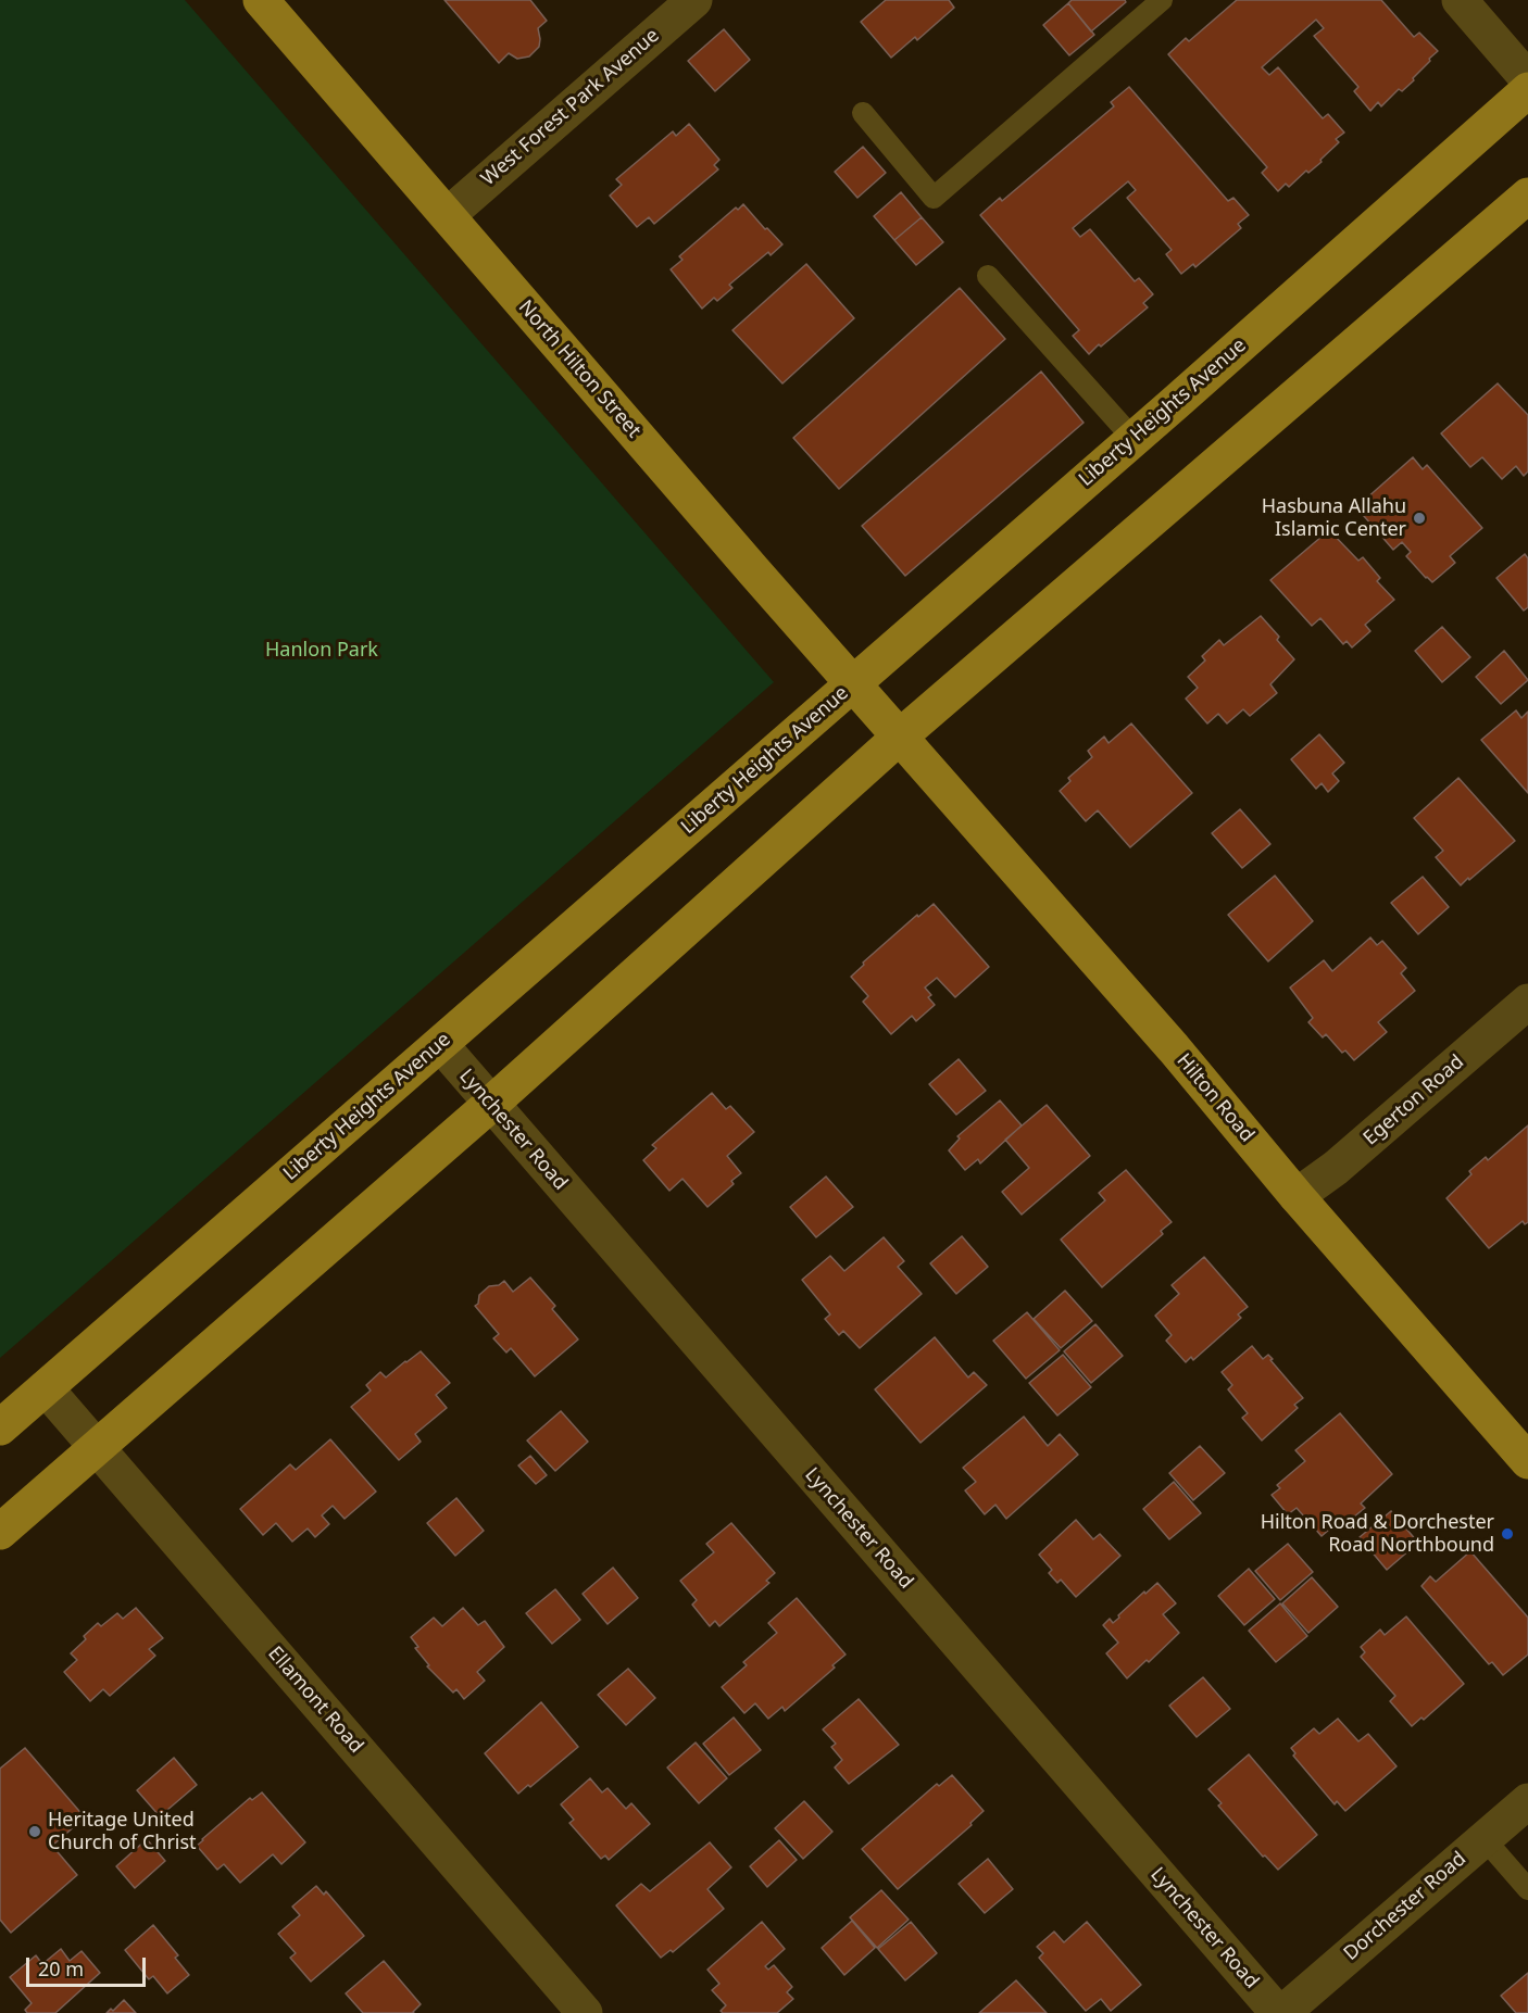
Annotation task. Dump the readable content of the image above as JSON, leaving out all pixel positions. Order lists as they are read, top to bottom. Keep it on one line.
{"streets":{"main road":["North Hilton Street","Liberty Heights Avenue","Hilton Road"],"street":["West Forest Park Avenue","Egerton Road","Lynchester Road","Ellamont Road","Dorchester Road"]},"crossings":[["West Forest Park Avenue","North Hilton Street"],["North Hilton Street","Liberty Heights Avenue"],["North Hilton Street","Hilton Road"],["Liberty Heights Avenue","Lynchester Road"],["Liberty Heights Avenue","Ellamont Road"],["Hilton Road","Egerton Road"],["Lynchester Road","Dorchester Road"]],"parks":["Hanlon Park"],"places":["Hasbuna Allahu Islamic Center","Hilton Road & Dorchester Road Northbound","Heritage United Church of Christ"],"scale_bar":"20 m"}
